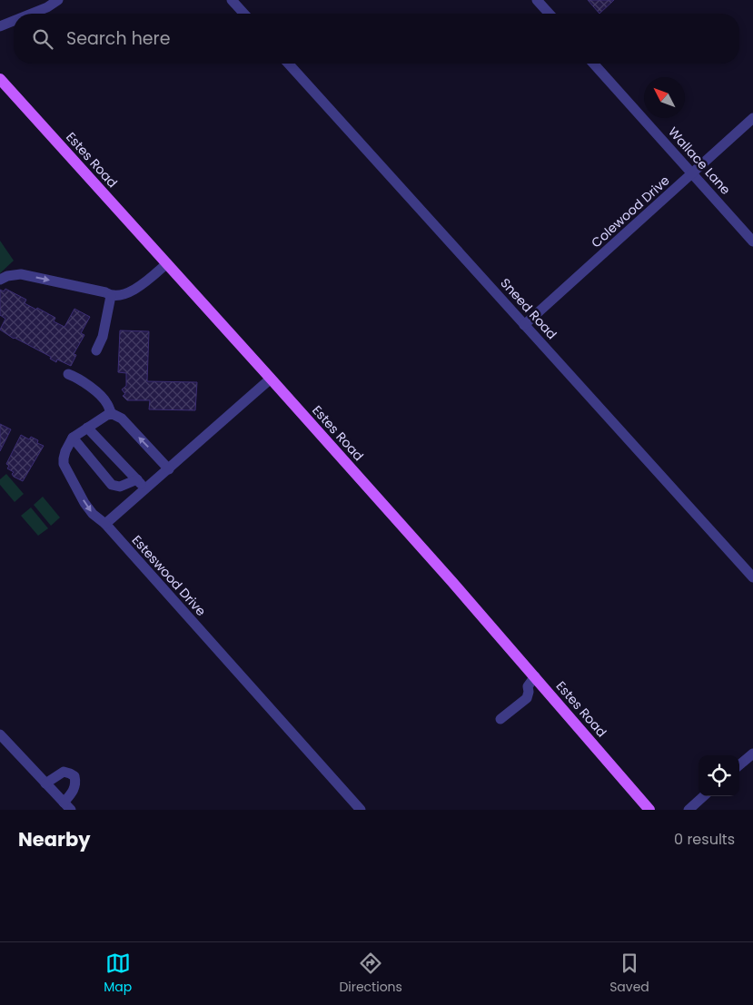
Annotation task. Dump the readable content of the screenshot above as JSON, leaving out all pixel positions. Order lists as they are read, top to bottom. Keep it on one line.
{"streets":{"main road":["Estes Road"],"street":["Wallace Lane","Colewood Drive","Sneed Road","Esteswood Drive"]},"crossings":[["Wallace Lane","Colewood Drive"],["Colewood Drive","Sneed Road"]],"north":"top left","page":{"search":"Search here","heading":["Nearby","0 results"],"nav":["Map","Directions","Saved"]}}
